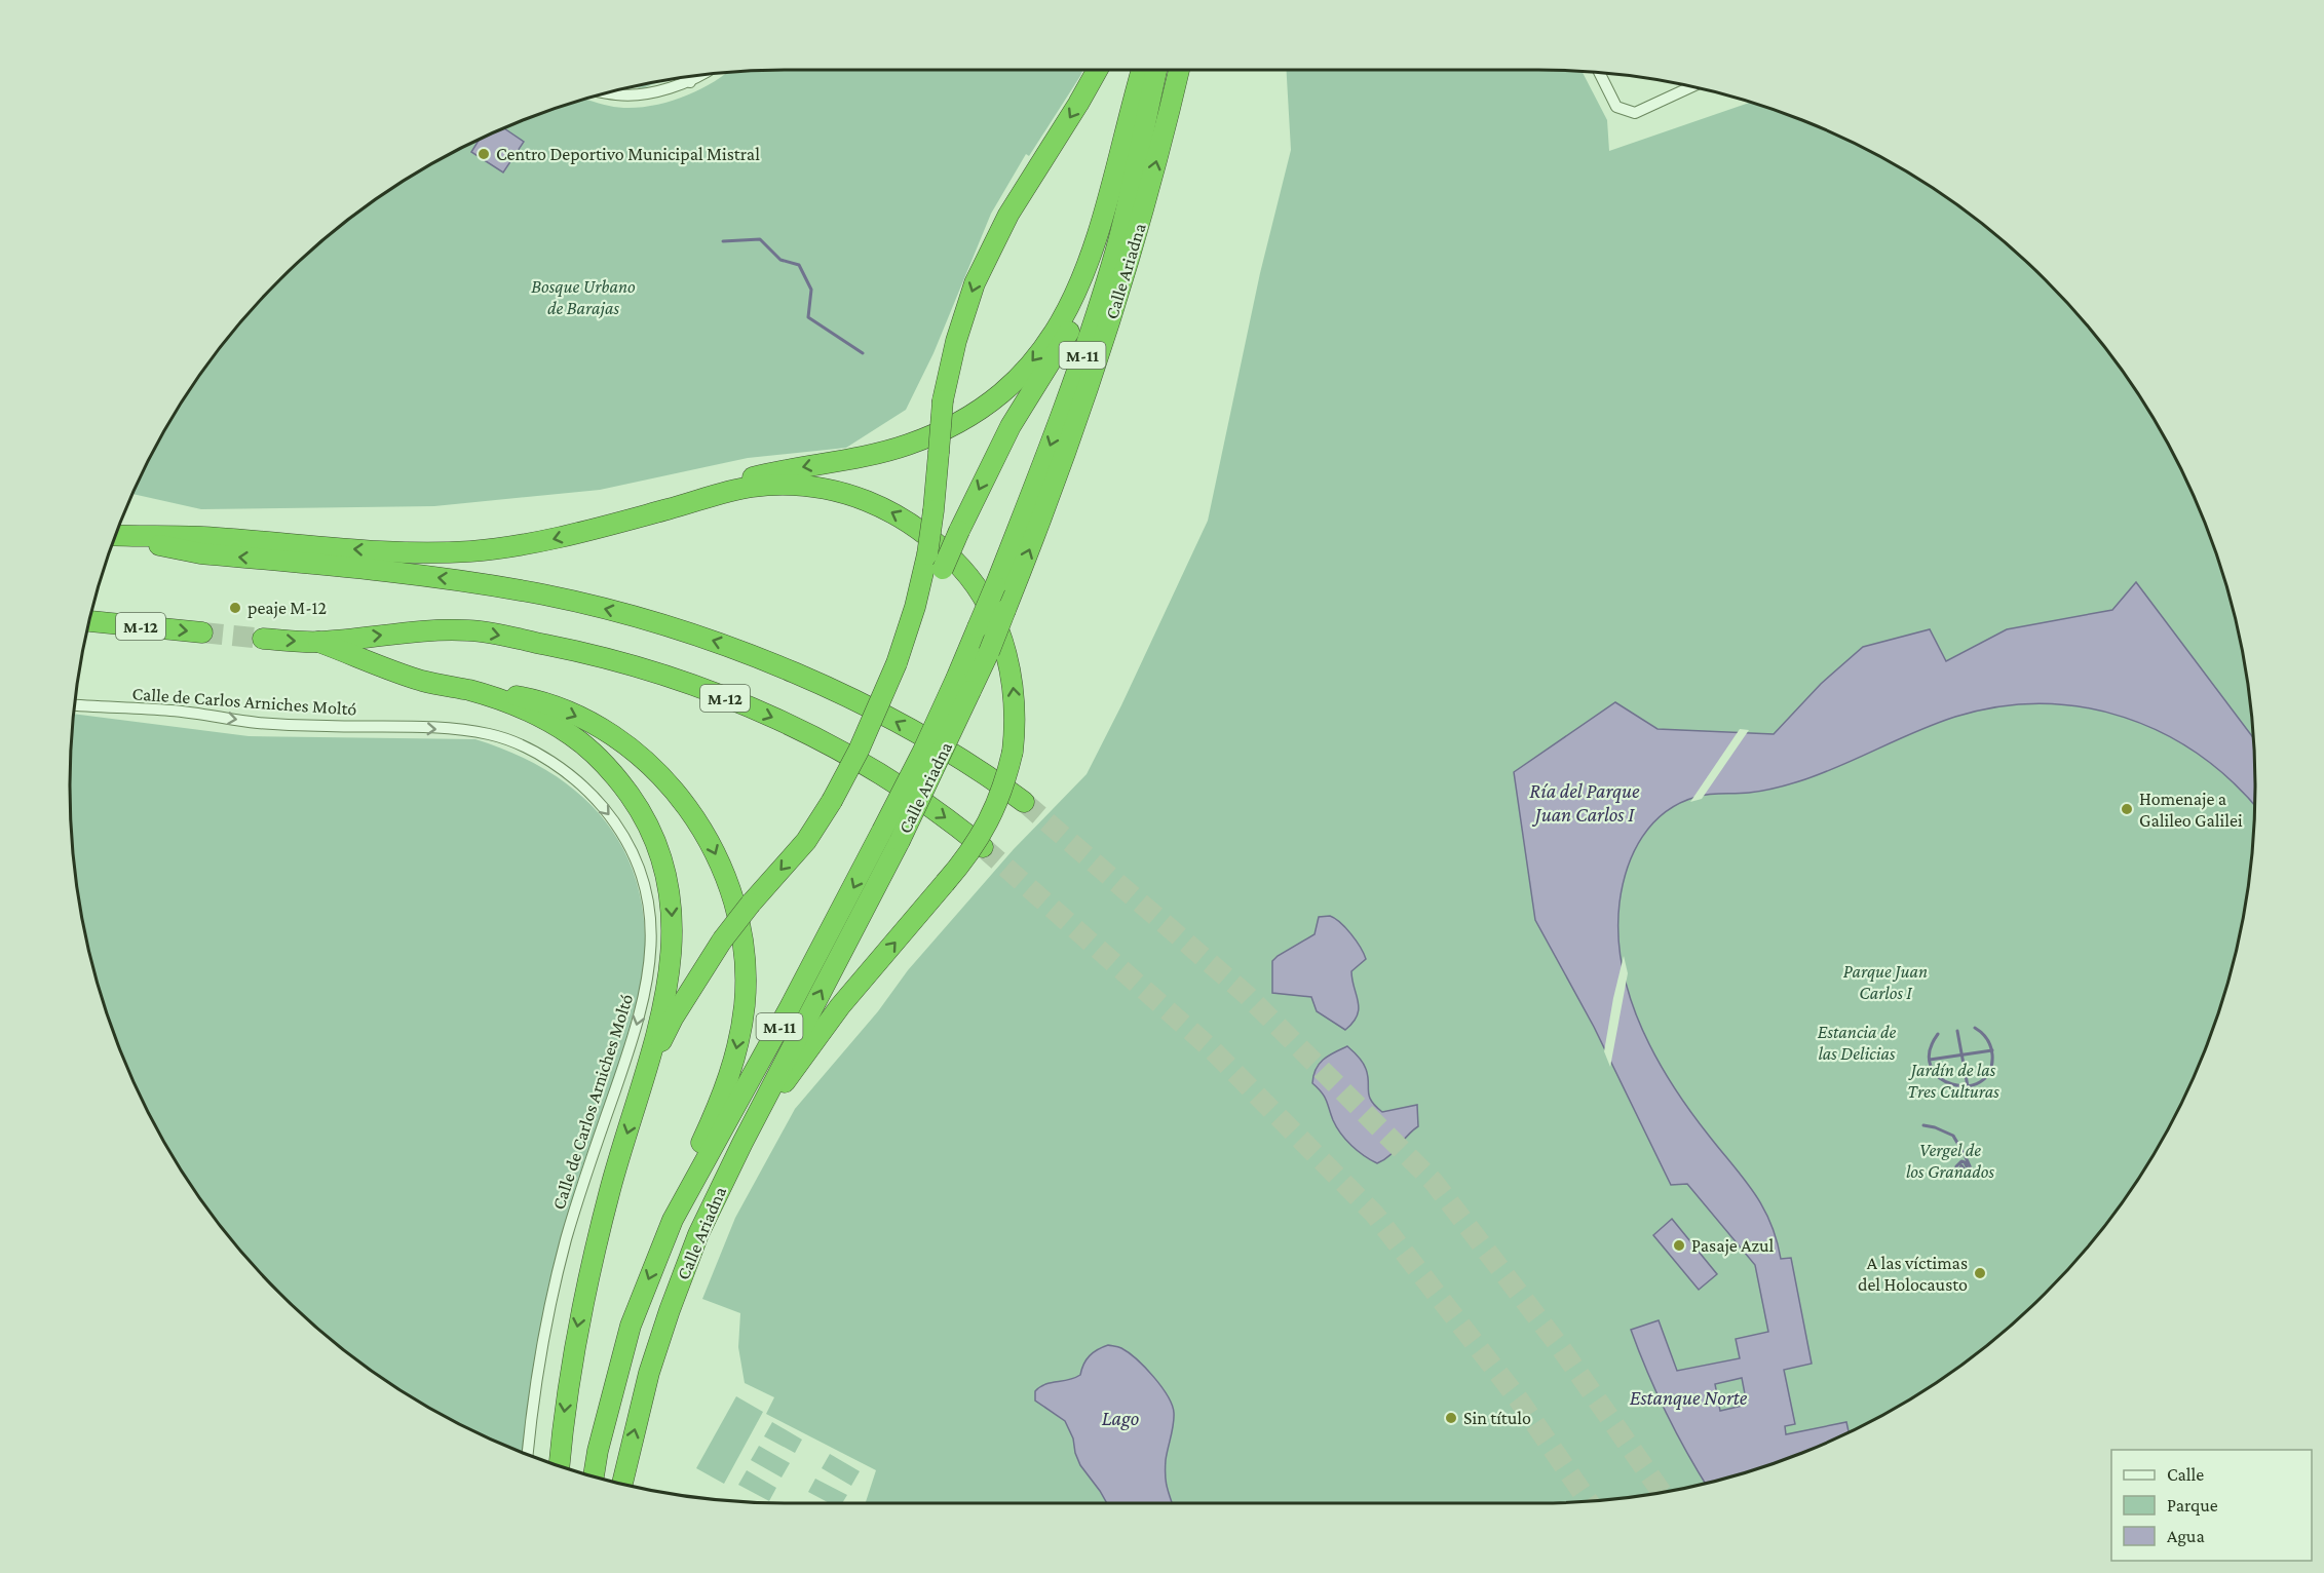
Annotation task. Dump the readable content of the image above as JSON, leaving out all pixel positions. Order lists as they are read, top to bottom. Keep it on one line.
{"streets":{"highway":["Calle Ariadna","M-11","M-12"],"street":["Calle de Carlos Arniches Moltó"]},"water":["Ría del Parque Juan Carlos I","Estanque Norte","Lago"],"parks":["Bosque Urbano de Barajas","Parque Juan Carlos I","Estancia de las Delicias","Jardín de las Tres Culturas","Vergel de los Granados"],"places":["Centro Deportivo Municipal Mistral","peaje M-12","Homenaje a Galileo Galilei","Pasaje Azul","A las víctimas del Holocausto","Sin título"],"legend":["Calle","Parque","Agua"]}
